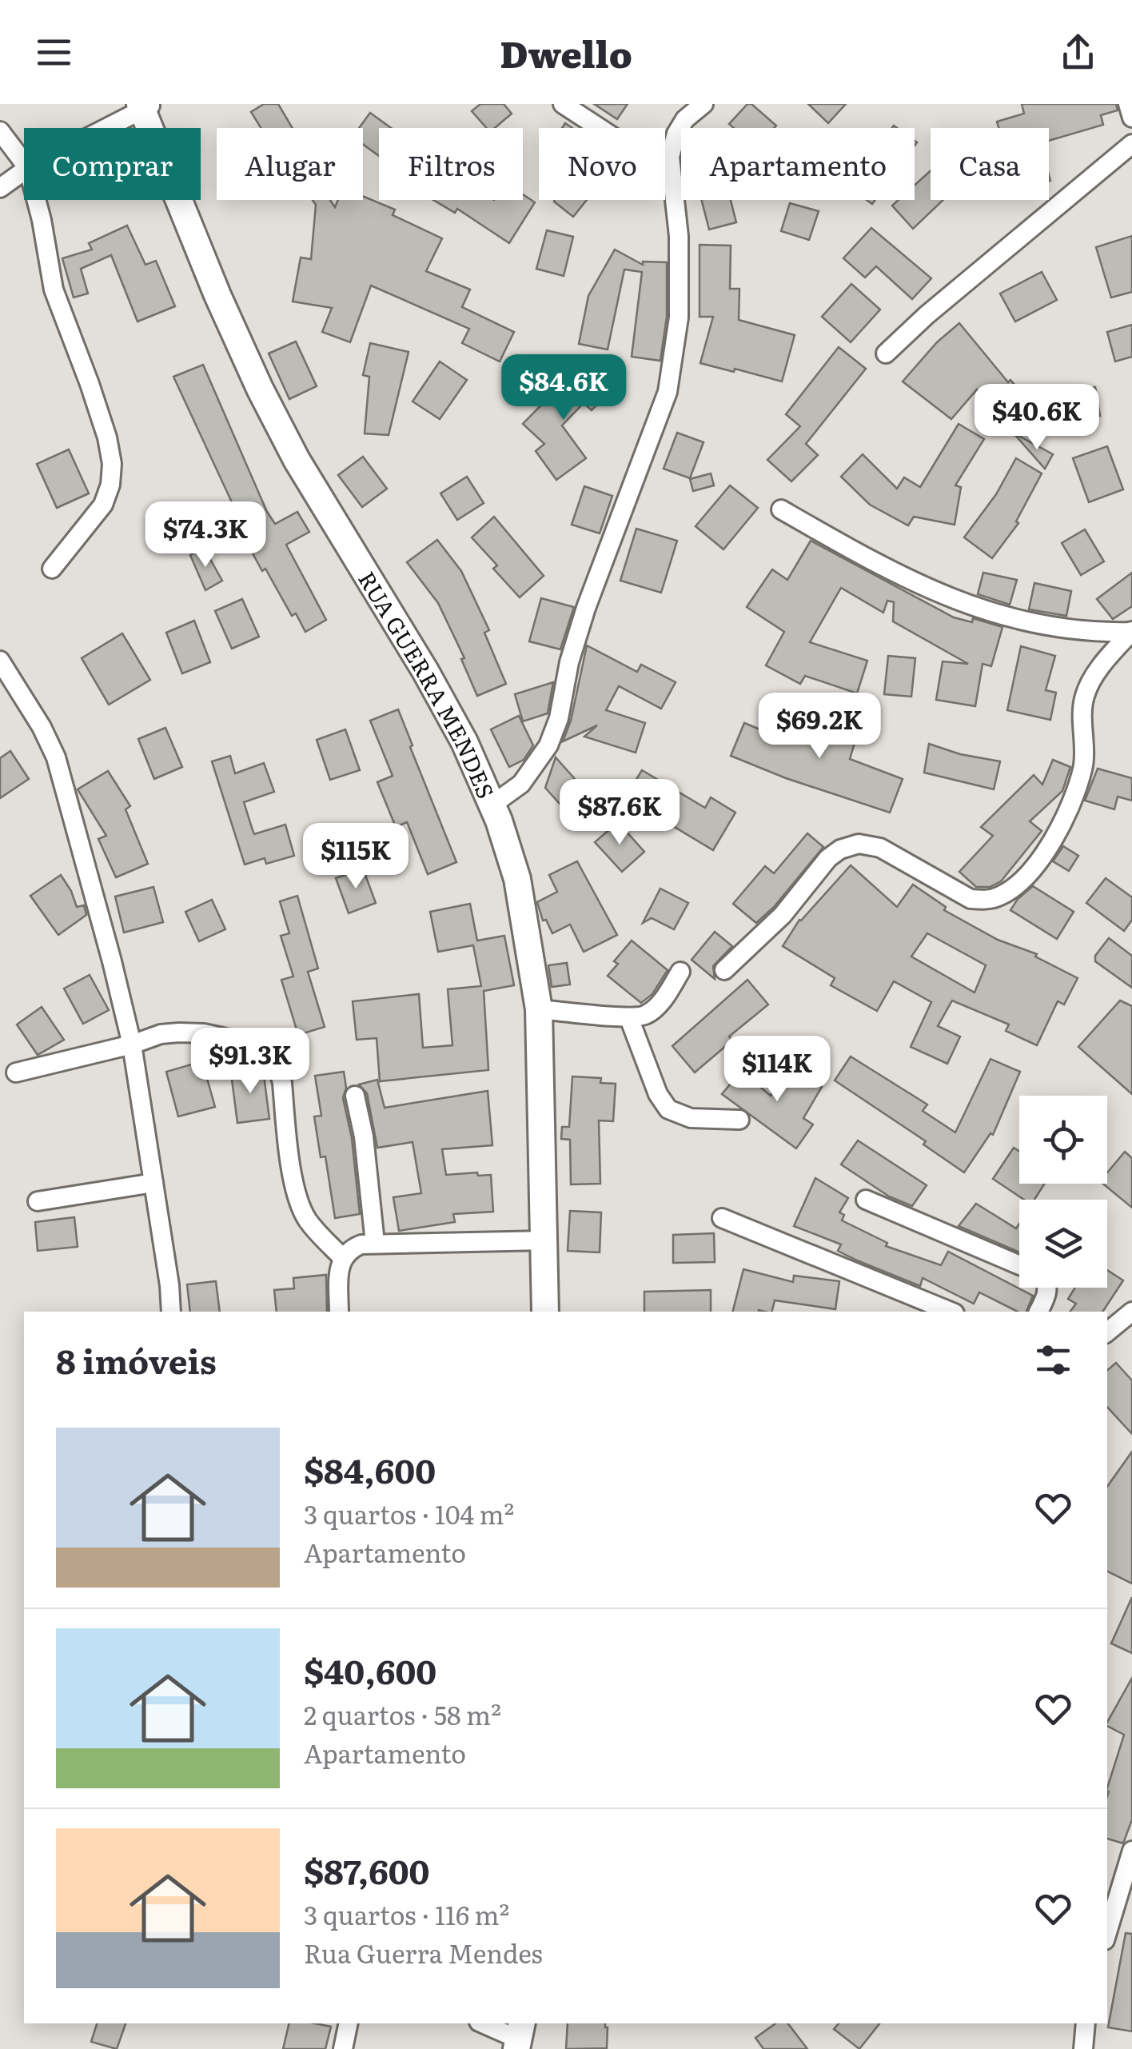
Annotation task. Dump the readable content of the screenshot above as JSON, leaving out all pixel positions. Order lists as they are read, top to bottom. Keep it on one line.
{"streets":{"street":["RUA GUERRA MENDES"]},"page":{"header":"Dwello","chip":["Comprar","Alugar","Filtros","Novo","Apartamento","Casa"],"price":["$84.6K","$40.6K","$74.3K","$69.2K","$87.6K","$115K","$91.3K","$114K"],"heading":"8 imóveis","list":[{"name":"$84,600","note":"3 quartos · 104 m² · Apartamento"},{"name":"$40,600","note":"2 quartos · 58 m² · Apartamento"},{"name":"$87,600","note":"3 quartos · 116 m² · Rua Guerra Mendes"}]}}
